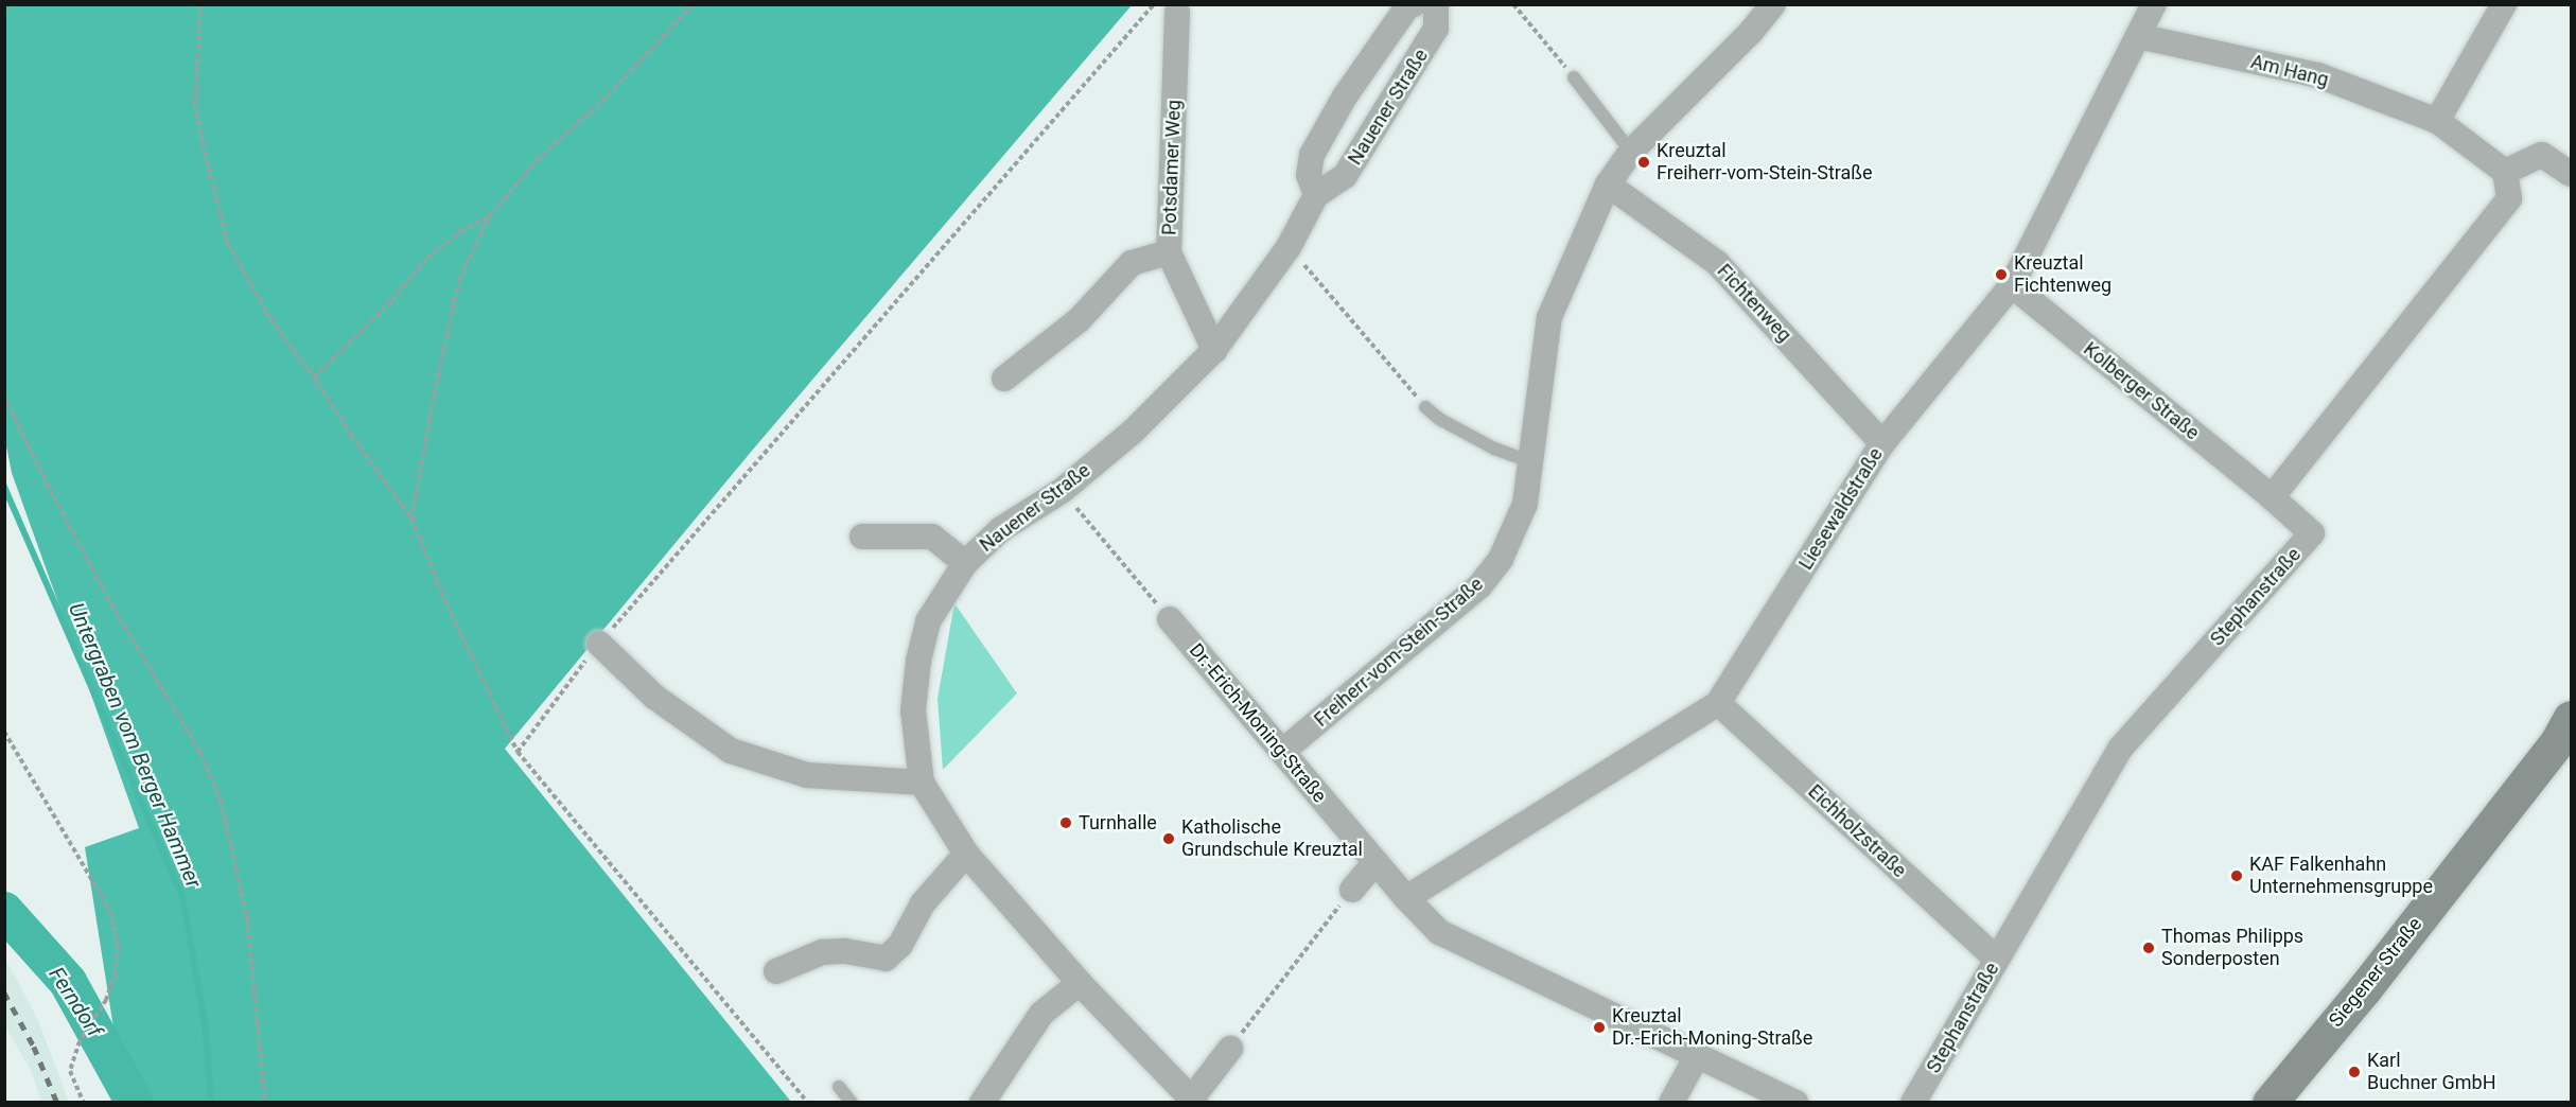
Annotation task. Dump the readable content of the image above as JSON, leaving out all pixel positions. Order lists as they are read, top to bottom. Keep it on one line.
{"streets":{"main road":["Siegener Straße"],"street":["Am Hang","Nauener Straße","Potsdamer Weg","Fichtenweg","Kolberger Straße","Liesewaldstraße","Stephanstraße","Freiherr-vom-Stein-Straße","Dr.-Erich-Moning-Straße","Eichholzstraße"]},"crossings":[["Am Hang","Liesewaldstraße"],["Nauener Straße","Potsdamer Weg"],["Fichtenweg","Liesewaldstraße"],["Fichtenweg","Freiherr-vom-Stein-Straße"],["Kolberger Straße","Liesewaldstraße"],["Kolberger Straße","Stephanstraße"],["Liesewaldstraße","Dr.-Erich-Moning-Straße"],["Liesewaldstraße","Eichholzstraße"],["Stephanstraße","Eichholzstraße"],["Freiherr-vom-Stein-Straße","Dr.-Erich-Moning-Straße"]],"water":["Untergraben vom Berger Hammer","Ferndorf"],"places":["Kreuztal Freiherr-vom-Stein-Straße","Kreuztal Fichtenweg","Turnhalle","Katholische Grundschule Kreuztal","KAF Falkenhahn Unternehmensgruppe","Thomas Philipps Sonderposten","Kreuztal Dr.-Erich-Moning-Straße","Karl Buchner GmbH"]}
